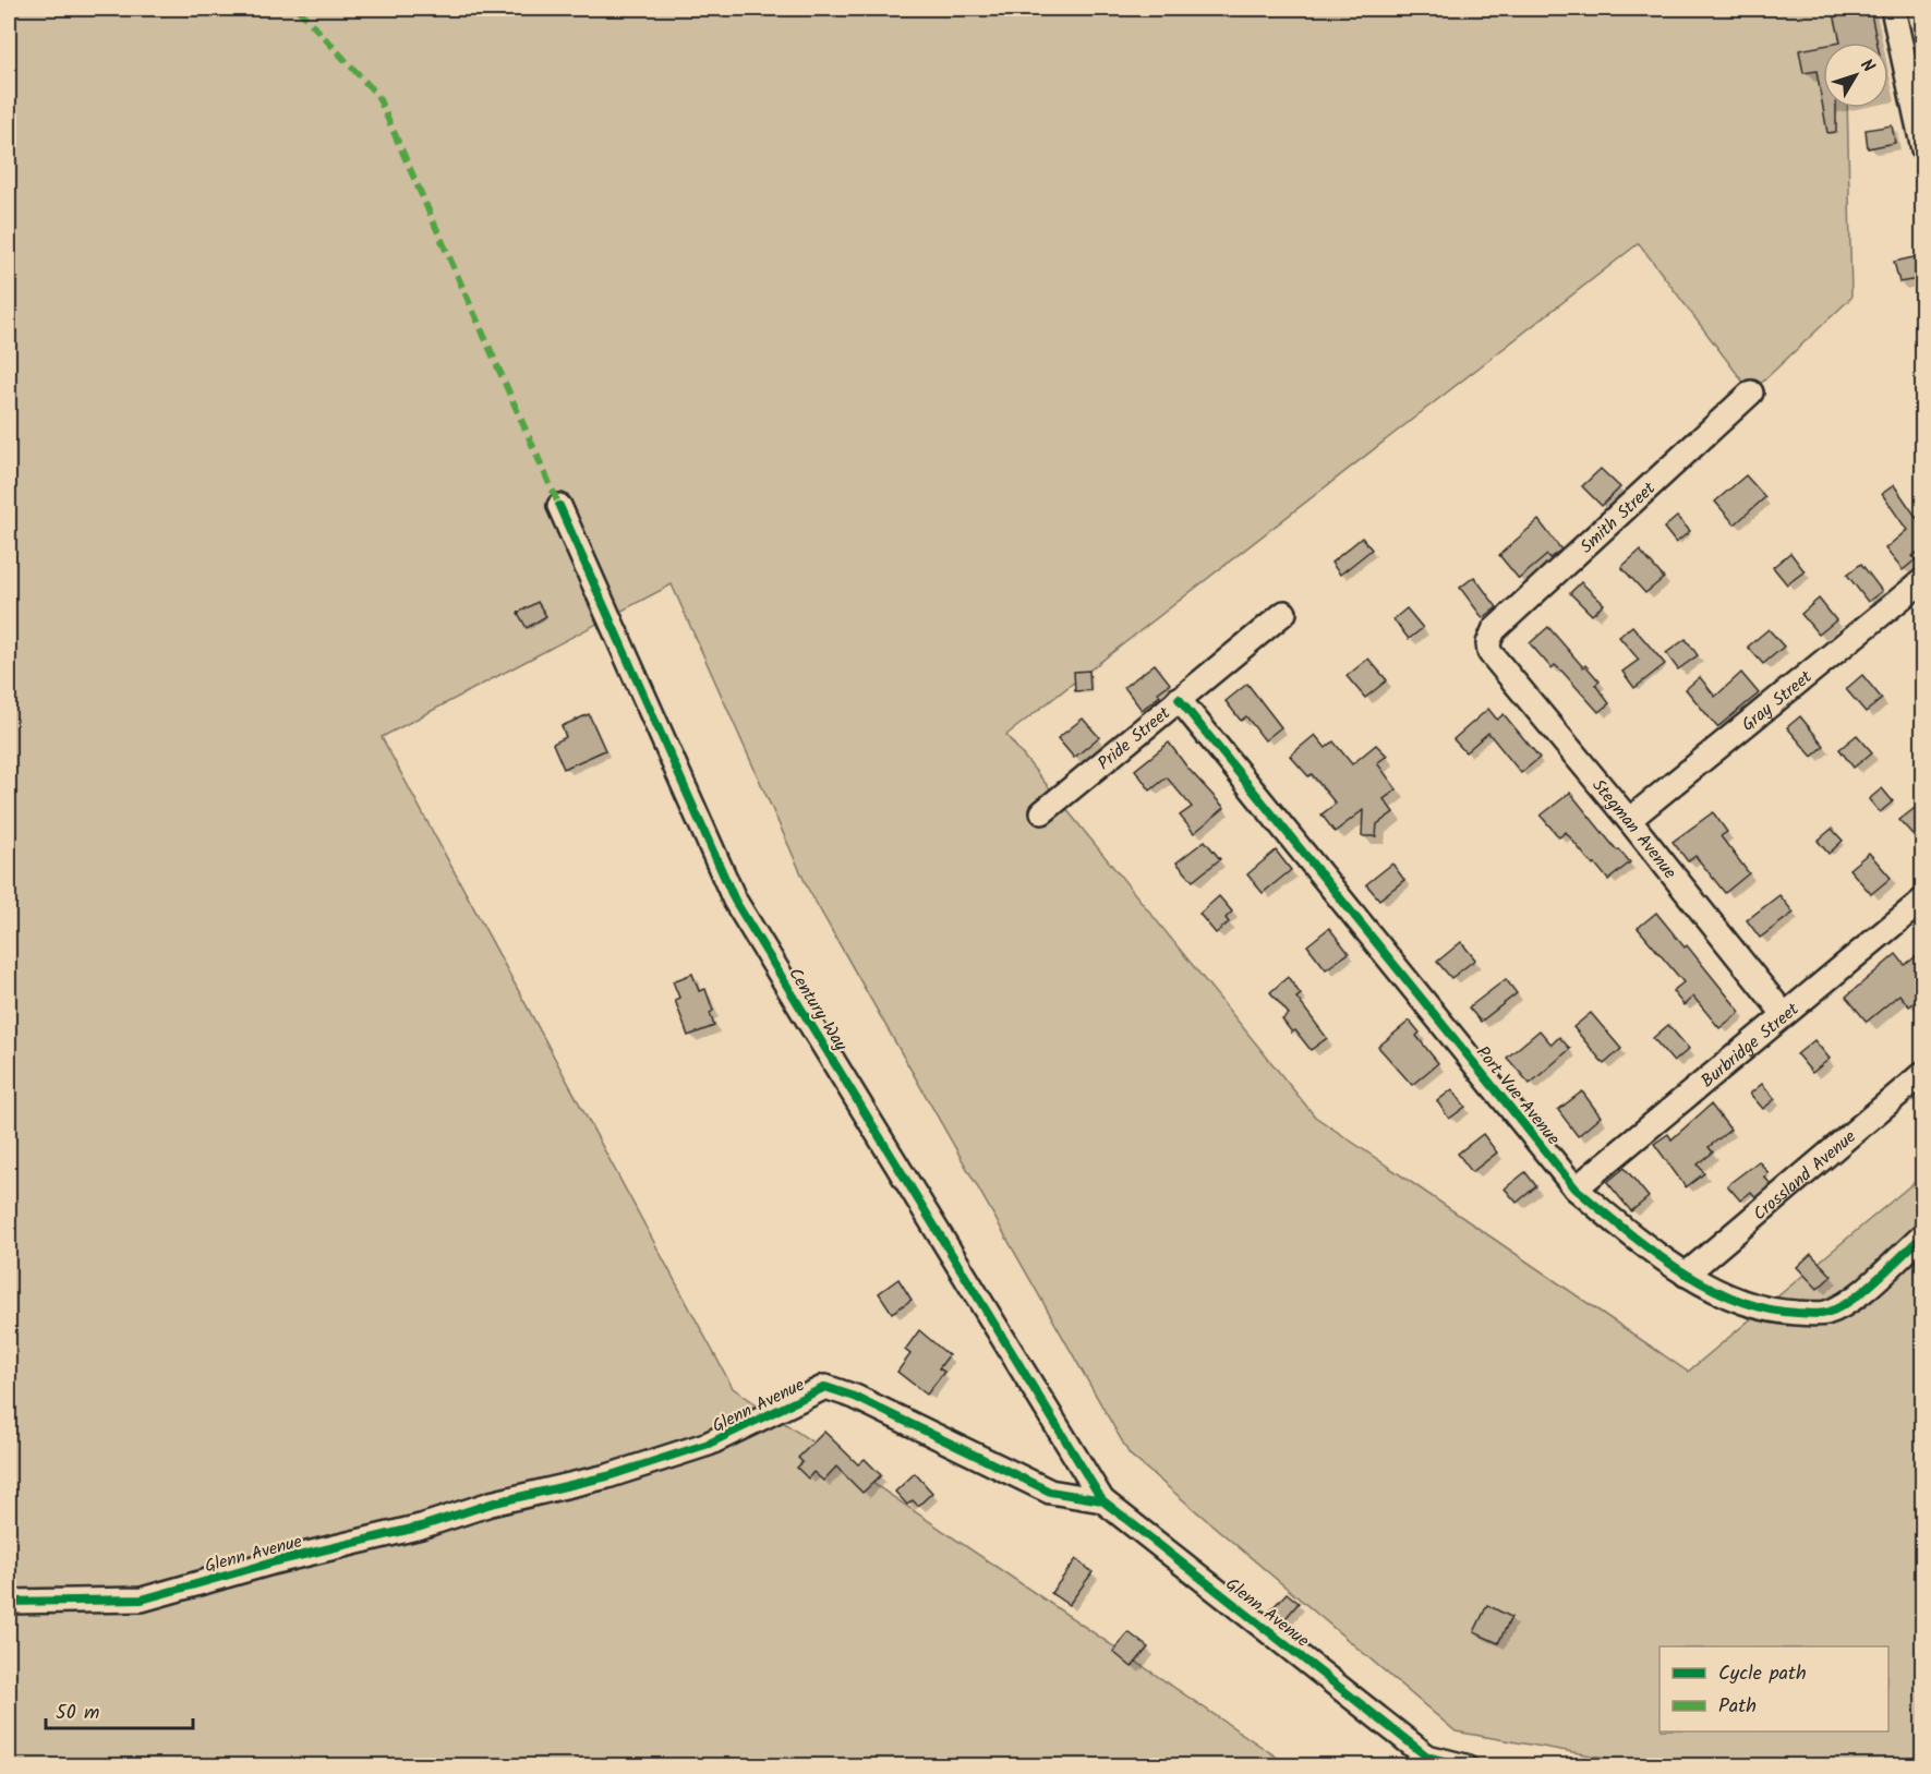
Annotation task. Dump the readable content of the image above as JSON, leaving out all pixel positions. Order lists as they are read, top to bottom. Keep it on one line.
{"streets":{"street":["Smith Street","Gray Street","Pride Street","Stegman Avenue","Century Way","Burbridge Street","Port Vue Avenue","Crossland Avenue","Glenn Avenue"]},"crossings":[["Smith Street","Stegman Avenue"],["Gray Street","Stegman Avenue"],["Pride Street","Port Vue Avenue"],["Stegman Avenue","Burbridge Street"],["Century Way","Glenn Avenue"],["Burbridge Street","Port Vue Avenue"],["Port Vue Avenue","Crossland Avenue"]],"legend":["Cycle path","Path"],"scale_bar":"50 m","north":"top right"}
